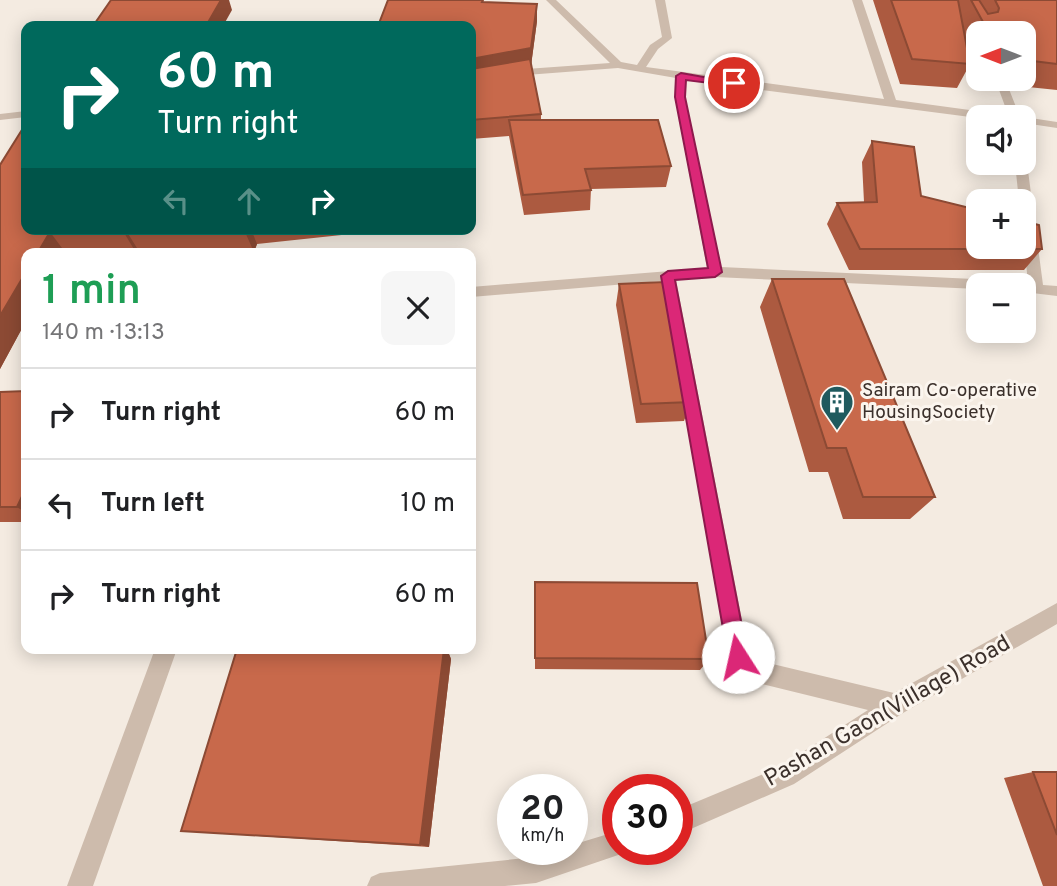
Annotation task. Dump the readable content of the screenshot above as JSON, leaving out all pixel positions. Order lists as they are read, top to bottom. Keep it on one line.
{"streets":{"street":["Pashan Gaon(Village) Road"]},"places":{"building":["Sairam Co-operative HousingSociety"]},"north":"left","page":{"map_buttons":["+","−"],"turn":["60 m","Turn right"],"heading":["1 min","140 m · 13:13"],"list":[{"name":"Turn right","value":"60 m"},{"name":"Turn left","value":"10 m"},{"name":"Turn right","value":"60 m"}],"speed":"20 km/h","limit":"30"}}
